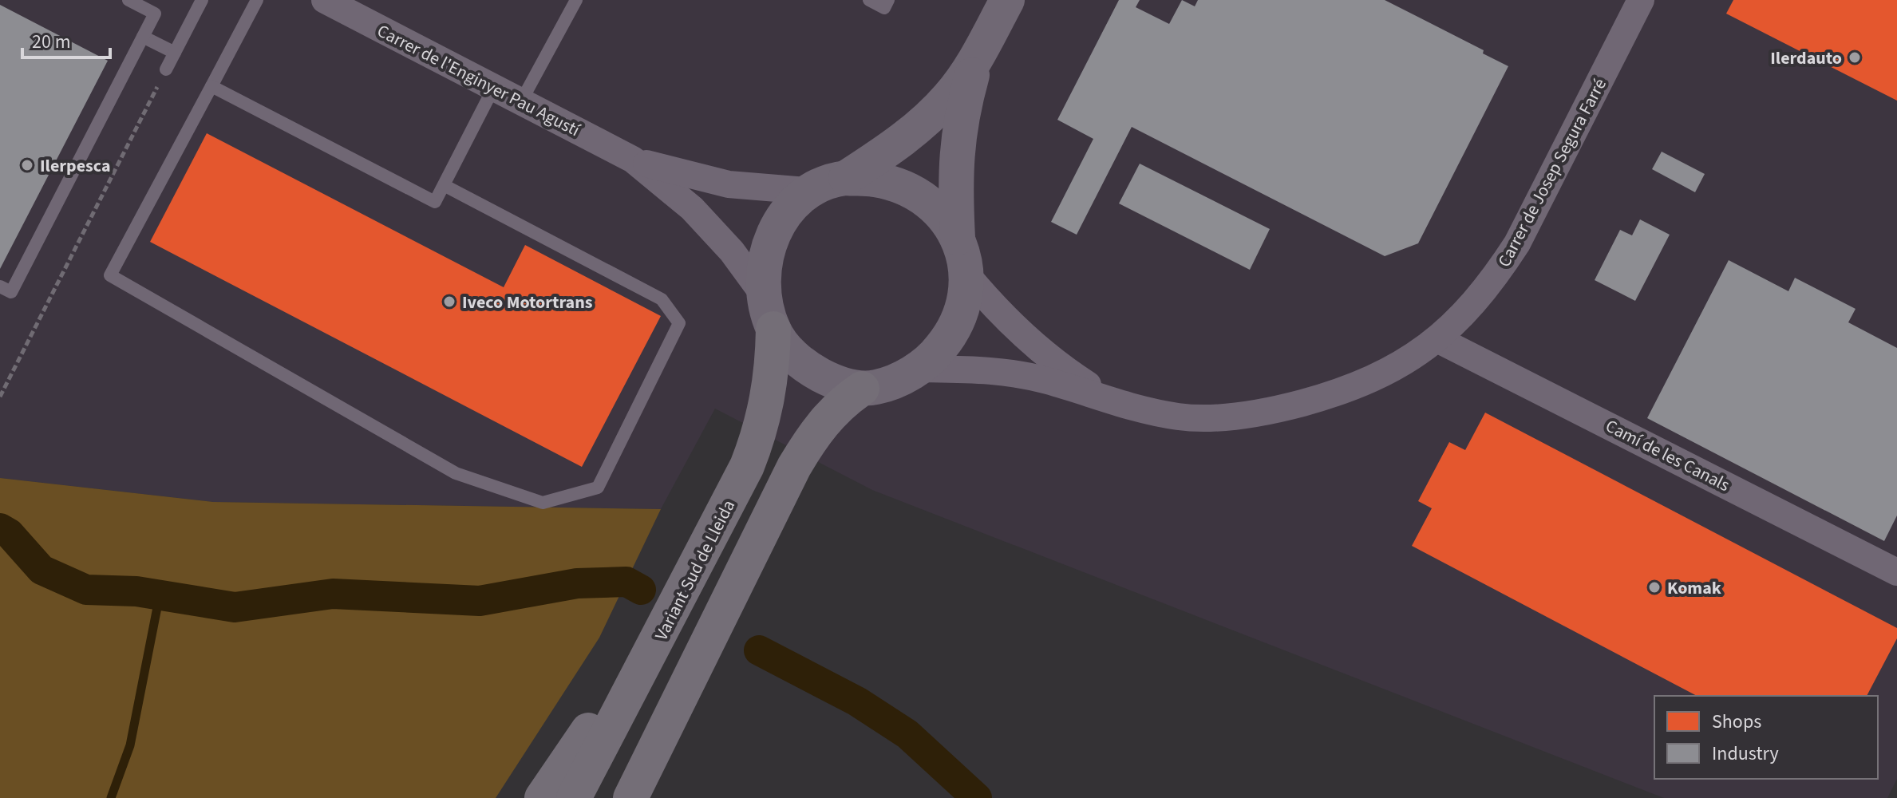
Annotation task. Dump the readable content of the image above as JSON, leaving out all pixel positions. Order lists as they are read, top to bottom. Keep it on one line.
{"streets":{"highway":["Variant Sud de Lleida"],"street":["Carrer de l'Enginyer Pau Agustí","Carrer de Josep Segura Farré","Camí de les Canals"]},"crossings":[["Carrer de l'Enginyer Pau Agustí","Carrer de Josep Segura Farré"],["Carrer de l'Enginyer Pau Agustí","Variant Sud de Lleida"],["Carrer de Josep Segura Farré","Camí de les Canals"],["Carrer de Josep Segura Farré","Variant Sud de Lleida"]],"places":["Ilerdauto","Ilerpesca","Iveco Motortrans","Komak"],"legend":["Shops","Industry"],"scale_bar":"20 m"}
